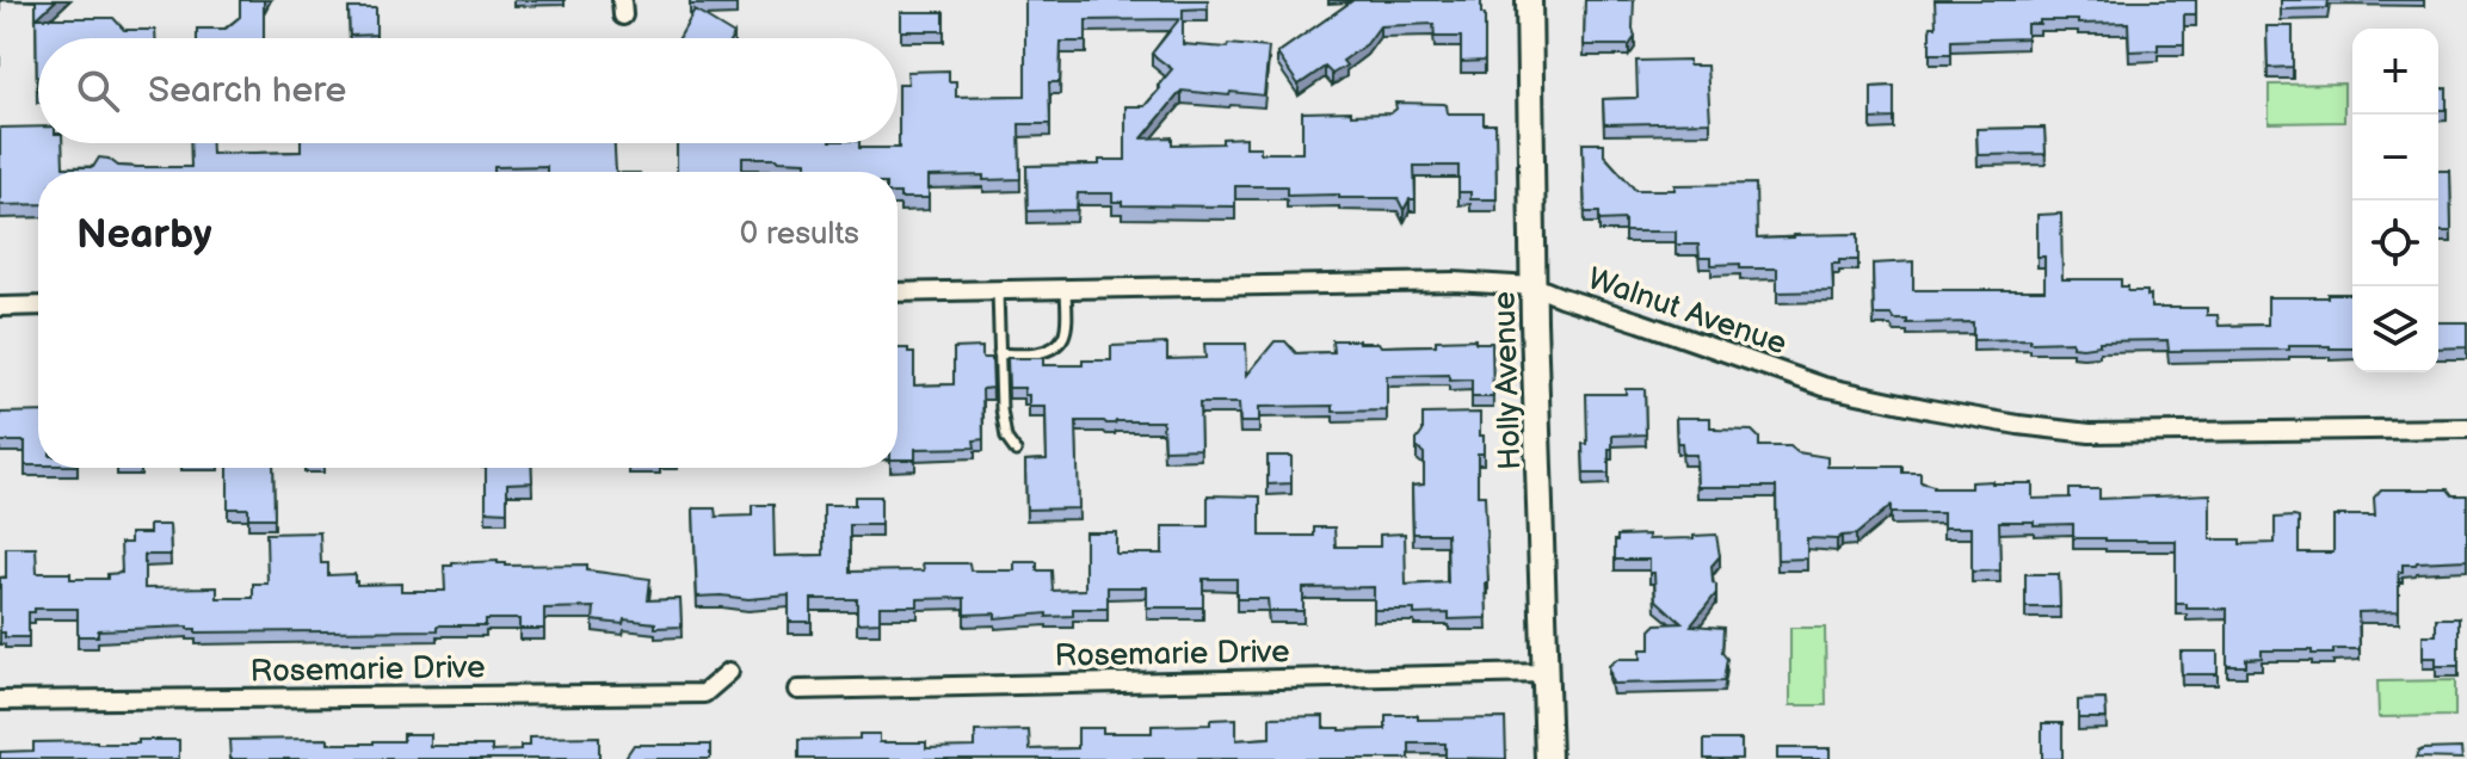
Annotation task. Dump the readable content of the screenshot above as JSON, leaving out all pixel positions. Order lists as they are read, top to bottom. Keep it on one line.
{"streets":{"street":["Walnut Avenue","Holly Avenue","Rosemarie Drive"]},"crossings":[["Walnut Avenue","Holly Avenue"],["Holly Avenue","Rosemarie Drive"]],"page":{"map_buttons":["+","−"],"search":"Search here","heading":["Nearby","0 results"]}}
